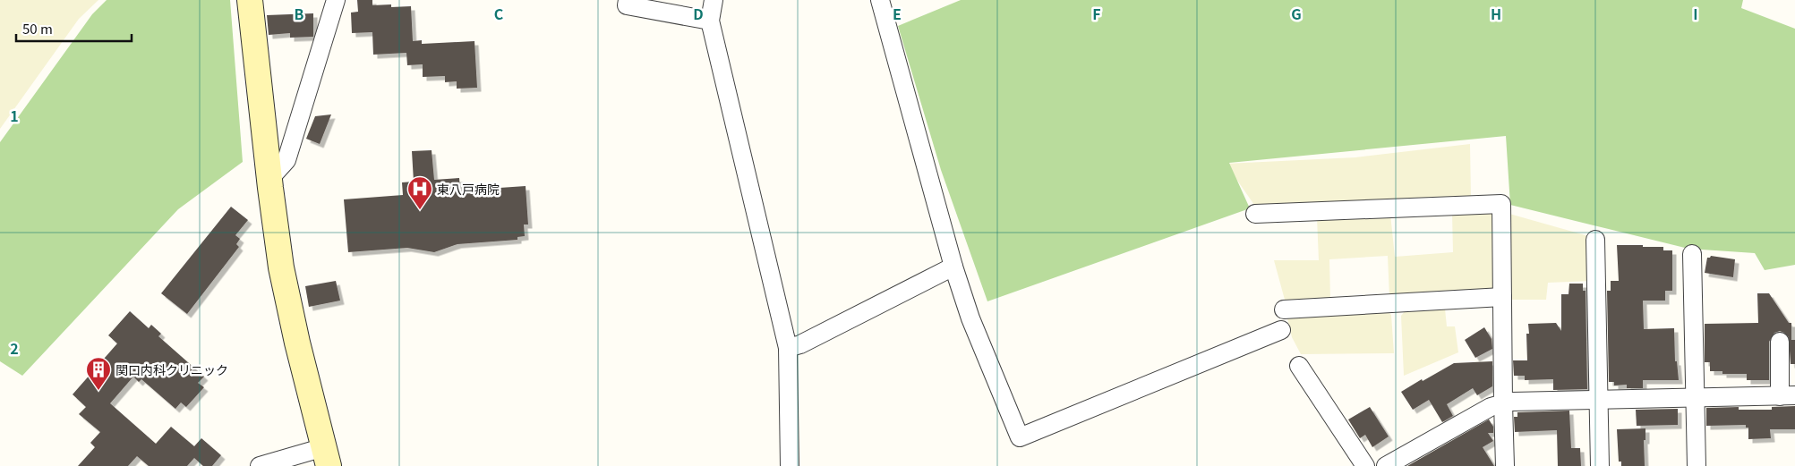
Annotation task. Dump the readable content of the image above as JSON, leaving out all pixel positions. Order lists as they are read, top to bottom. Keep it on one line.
{"places":{"hospital":["東八戸病院"],"building":["関口内科クリニック"]},"scale_bar":"50 m","grid":{"columns":["B","C","D","E","F","G","H","I"],"rows":["1","2"]}}
